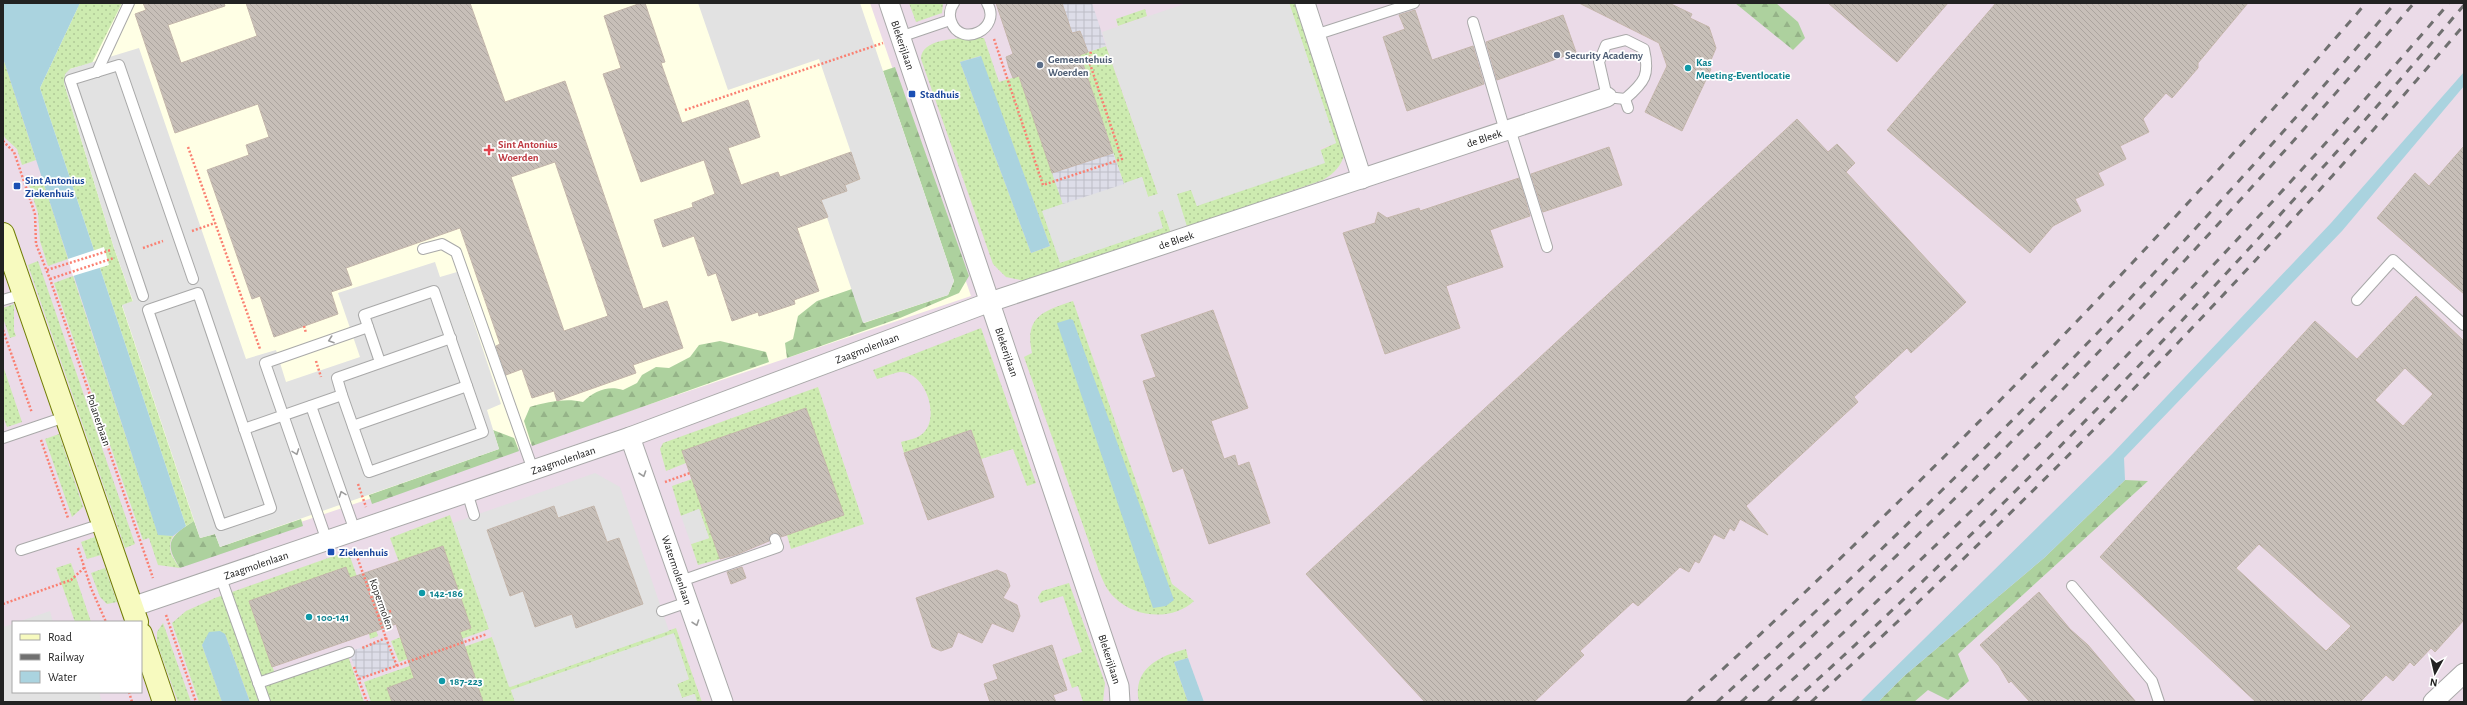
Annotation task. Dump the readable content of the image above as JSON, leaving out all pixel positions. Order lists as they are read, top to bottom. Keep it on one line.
{"streets":{"street":["Blekerijlaan","de Bleek","Zaagmolenlaan","Watermolenlaan"],"path":["Polanerbaan","Kopermolen"]},"crossings":[["Blekerijlaan","de Bleek"],["Blekerijlaan","Zaagmolenlaan"],["de Bleek","Zaagmolenlaan"],["Zaagmolenlaan","Polanerbaan"],["Zaagmolenlaan","Watermolenlaan"],["Zaagmolenlaan","Kopermolen"]],"one_way":["Watermolenlaan"],"places":{"other":["Security Academy","Gemeentehuis Woerden","Kas Meeting-Eventlocatie","142-186","100-141","187-223"],"transit":["Stadhuis","Sint Antonius Ziekenhuis","Ziekenhuis"],"health":["Sint Antonius Woerden"]},"legend":["Road","Railway","Water"],"north":"bottom"}
